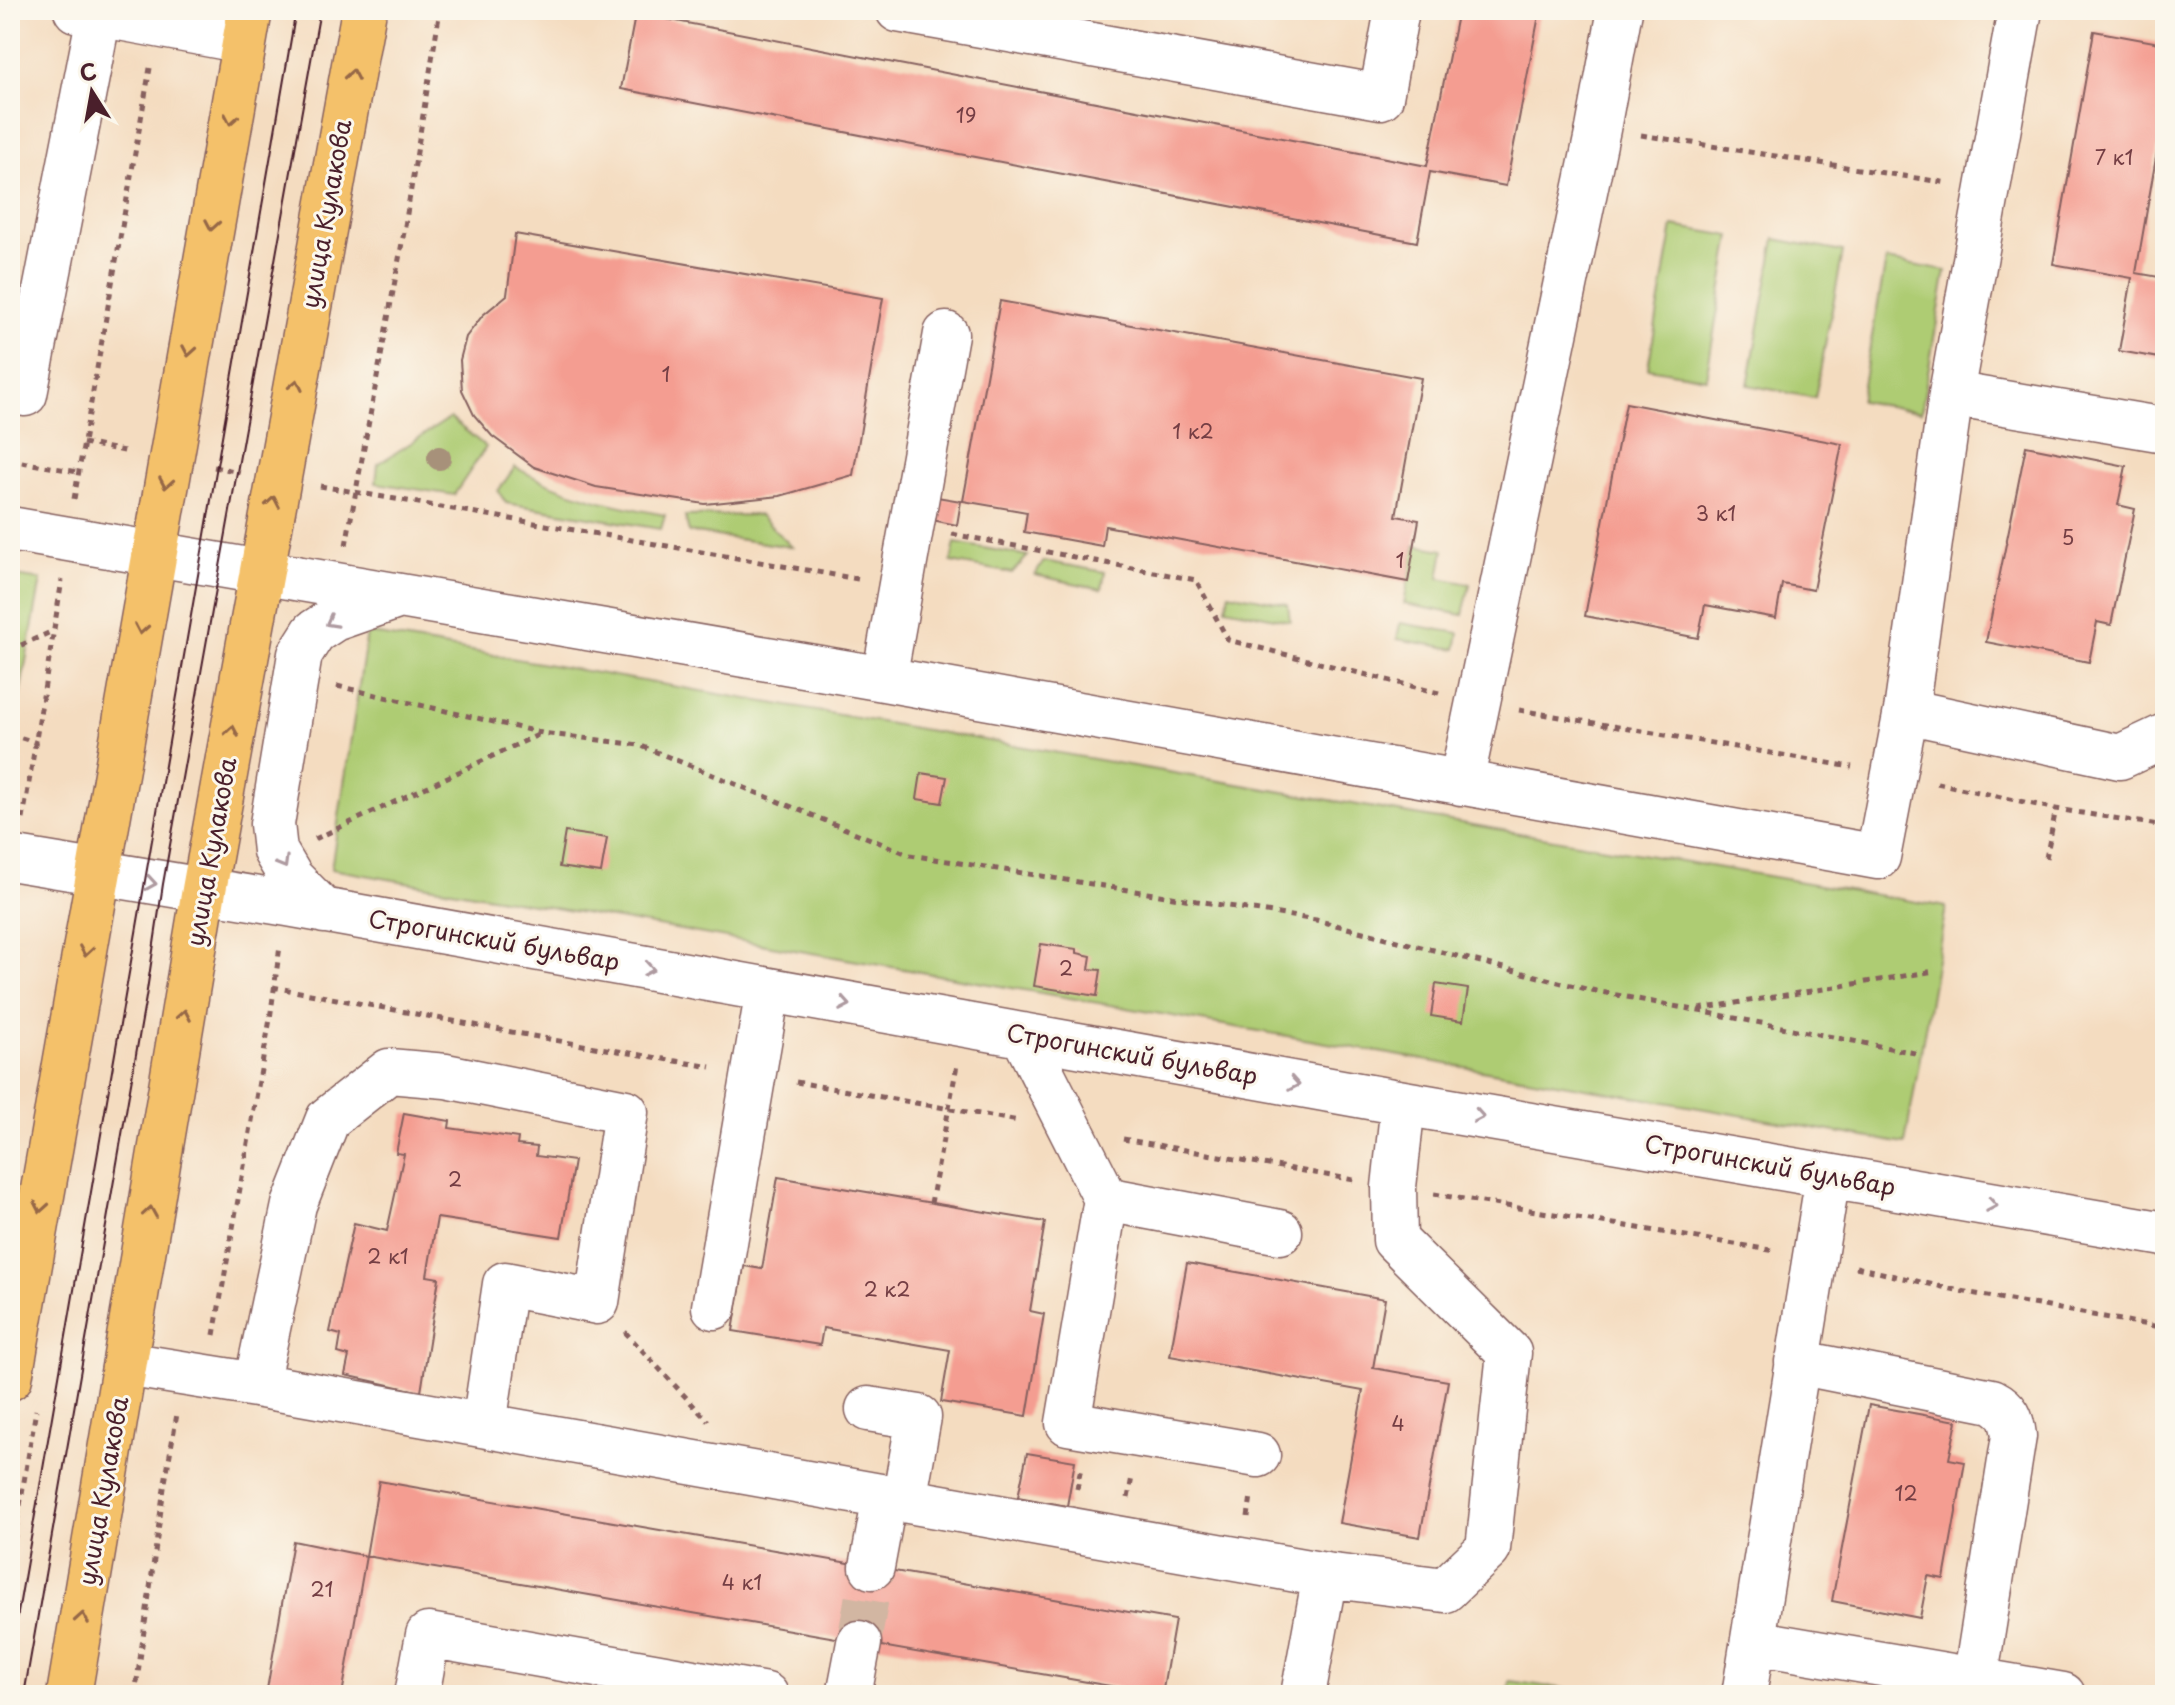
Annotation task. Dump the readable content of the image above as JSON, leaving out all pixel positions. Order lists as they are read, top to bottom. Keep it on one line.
{"streets":{"main road":["улица Кулакова"],"street":["Строгинский бульвар"]},"crossings":[["улица Кулакова","Строгинский бульвар"]],"house_numbers":["19","7 к1","1","1 к2","3 к1","5","1","2","2","2 к1","2 к2","4","12","4 к1","21"],"north":"top"}
